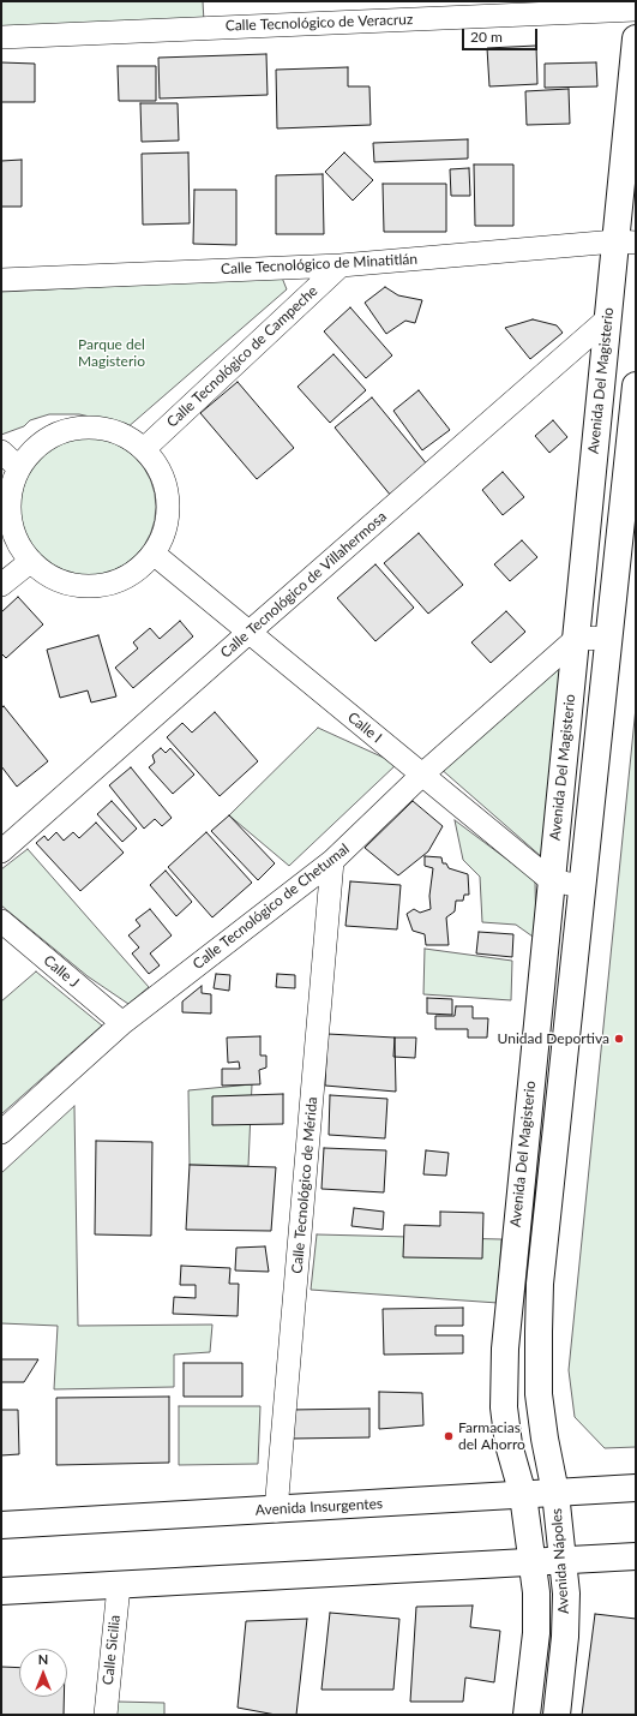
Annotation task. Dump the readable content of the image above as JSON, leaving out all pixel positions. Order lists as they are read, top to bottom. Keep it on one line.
{"streets":{"street":["Calle Tecnológico de Veracruz","Calle Tecnológico de Minatitlán","Calle Tecnológico de Campeche","Avenida Del Magisterio","Calle Tecnológico de Villahermosa","Calle I","Calle Tecnológico de Chetumal","Calle J","Calle Tecnológico de Mérida","Avenida Insurgentes","Avenida Nápoles","Calle Sicilia"]},"crossings":[["Calle Tecnológico de Minatitlán","Calle Tecnológico de Campeche"],["Calle Tecnológico de Minatitlán","Avenida Del Magisterio"],["Calle Tecnológico de Campeche","Calle I"],["Avenida Del Magisterio","Calle Tecnológico de Villahermosa"],["Avenida Del Magisterio","Calle I"],["Avenida Del Magisterio","Calle Tecnológico de Chetumal"],["Avenida Del Magisterio","Avenida Insurgentes"],["Avenida Del Magisterio","Avenida Nápoles"],["Calle Tecnológico de Villahermosa","Calle I"],["Calle I","Calle Tecnológico de Chetumal"],["Calle Tecnológico de Chetumal","Calle J"],["Calle Tecnológico de Chetumal","Calle Tecnológico de Mérida"],["Calle Tecnológico de Mérida","Avenida Insurgentes"],["Avenida Insurgentes","Avenida Nápoles"]],"parks":["Parque del Magisterio"],"places":["Unidad Deportiva","Farmacias del Ahorro"],"scale_bar":"20 m","north":"top"}
